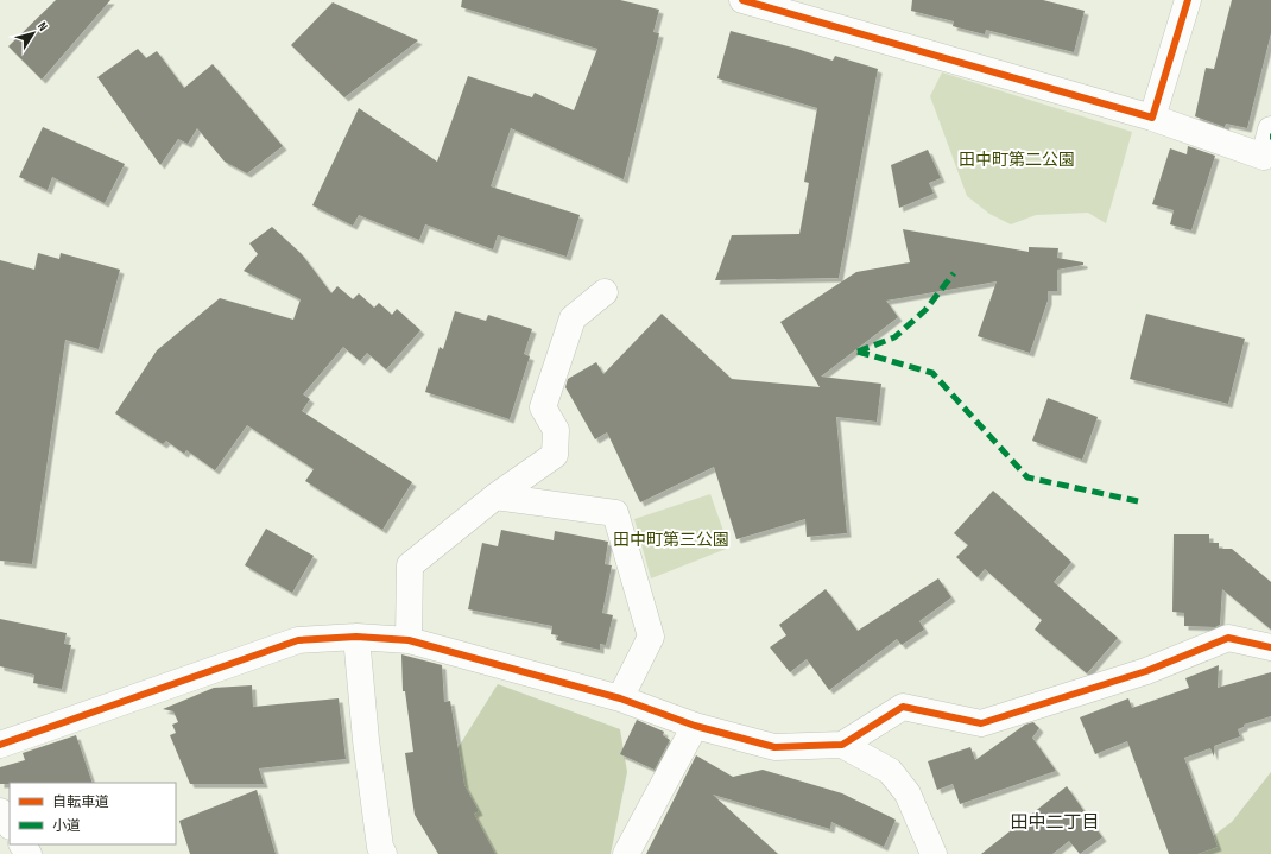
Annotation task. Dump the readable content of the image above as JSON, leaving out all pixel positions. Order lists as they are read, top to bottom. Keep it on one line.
{"districts":["田中二丁目"],"parks":["田中町第二公園","田中町第三公園"],"legend":["自転車道","小道"],"north":"top right"}
